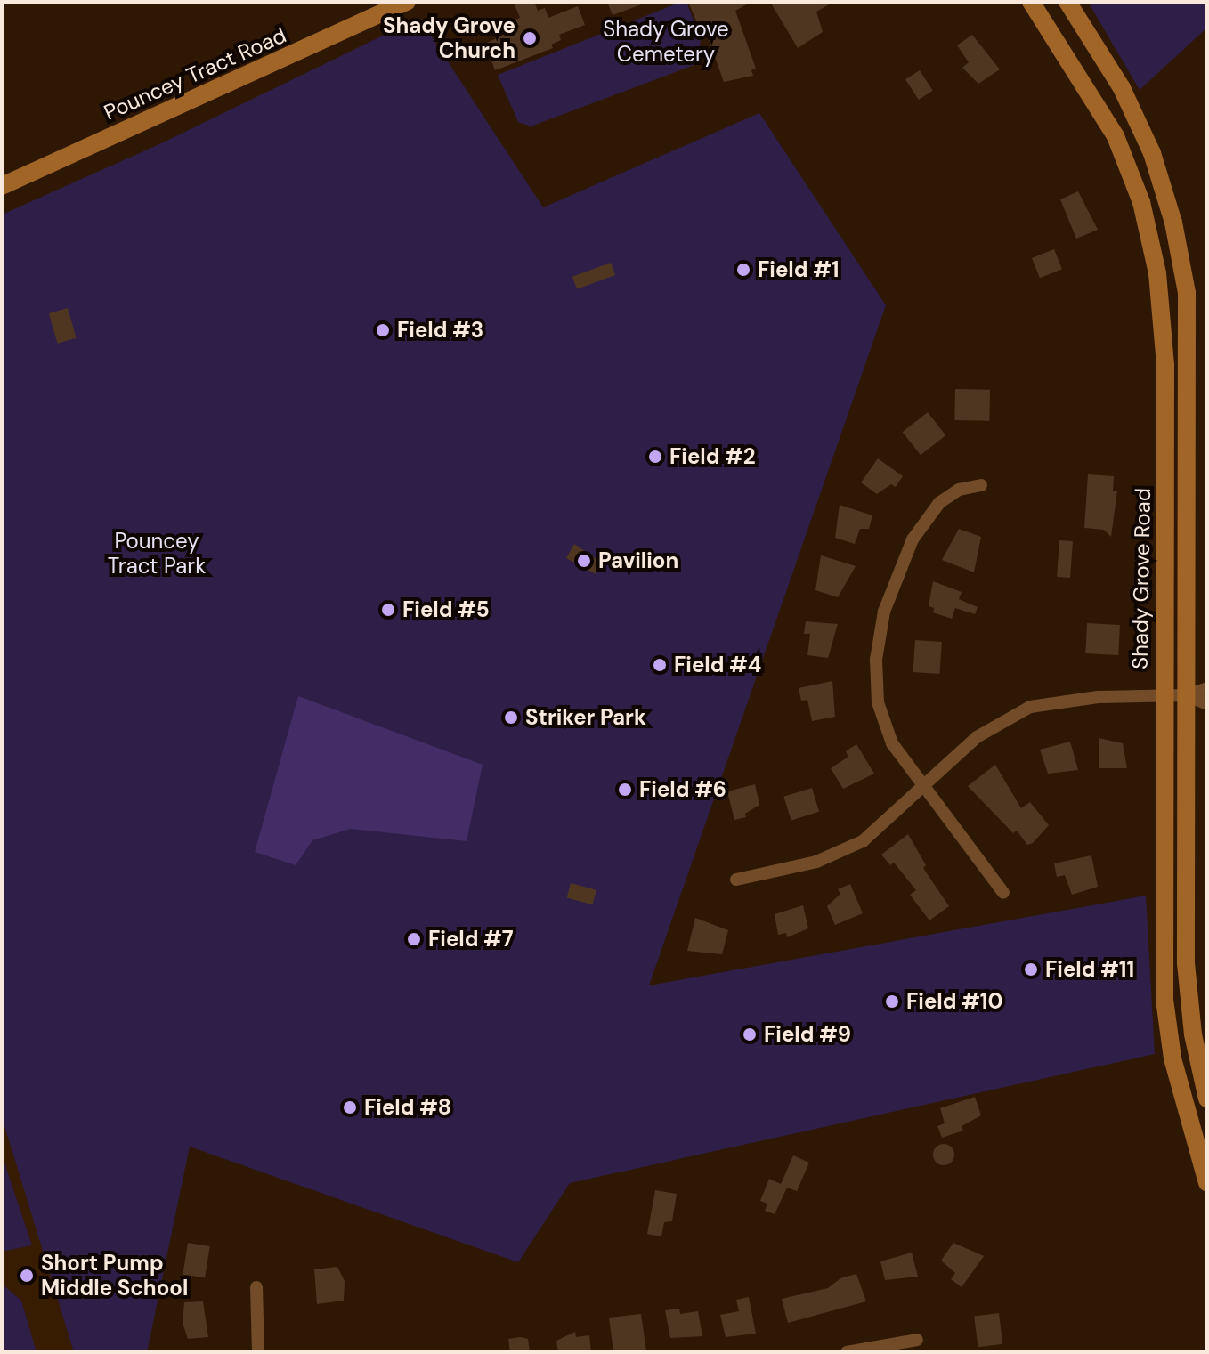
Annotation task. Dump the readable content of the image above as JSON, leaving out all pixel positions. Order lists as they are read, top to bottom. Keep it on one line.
{"streets":{"main road":["Pouncey Tract Road","Shady Grove Road"]},"parks":["Shady Grove Cemetery","Pouncey Tract Park"],"places":["Shady Grove Church","Field #1","Field #3","Field #2","Pavilion","Field #5","Field #4","Striker Park","Field #6","Field #7","Field #11","Field #10","Field #9","Field #8","Short Pump Middle School"]}
